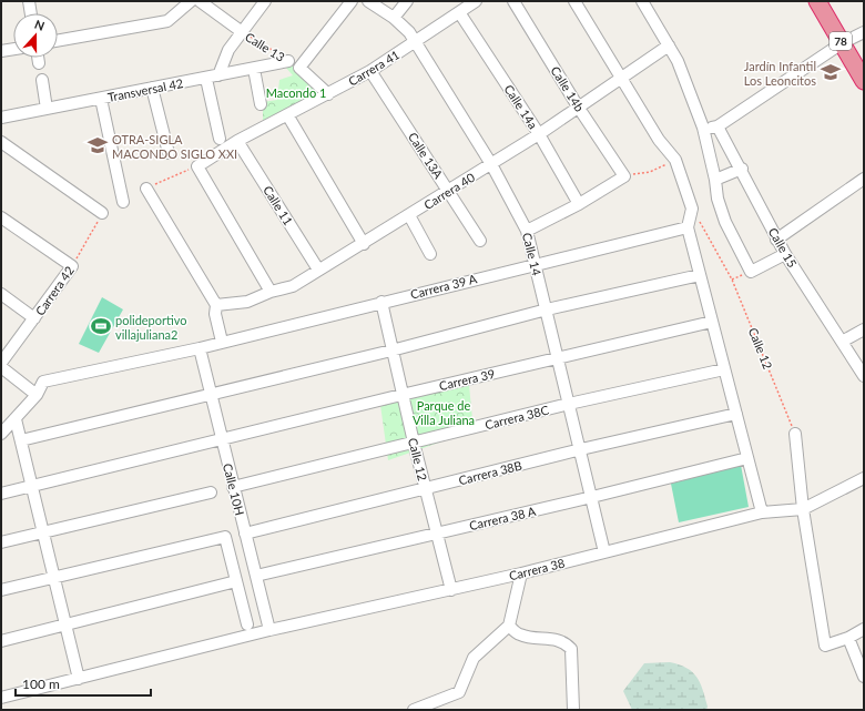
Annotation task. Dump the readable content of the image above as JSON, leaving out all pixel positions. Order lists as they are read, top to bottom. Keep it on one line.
{"streets":{"highway":["78"],"street":["Calle 13","Carrera 41","Calle 14b","Transversal 42","Calle 14a","Calle 13A","Carrera 40","Calle 11","Calle 15","Calle 14","Carrera 39 A","Carrera 42","Calle 12","Carrera 39","Carrera 38C","Carrera 38B","Calle 10H","Carrera 38 A","Carrera 38"]},"crossings":[["Calle 13","Transversal 42"],["Carrera 41","Calle 14a"],["Carrera 41","Calle 13A"],["Carrera 41","Carrera 40"],["Carrera 41","Calle 11"],["Carrera 41","Calle 14"],["Calle 14b","Carrera 40"],["Calle 14a","Carrera 40"],["Calle 13A","Carrera 40"],["Carrera 40","Calle 11"],["Carrera 40","Calle 14"],["Calle 14","Carrera 39 A"],["Calle 14","Carrera 39"],["Calle 14","Carrera 38C"],["Calle 14","Carrera 38B"],["Calle 14","Carrera 38 A"],["Calle 14","Carrera 38"],["Carrera 39 A","Calle 12"],["Carrera 39 A","Calle 10H"],["Calle 12","Carrera 39"],["Calle 12","Carrera 38C"],["Calle 12","Carrera 38B"],["Calle 12","Carrera 38 A"],["Calle 12","Carrera 38"],["Carrera 39","Calle 10H"],["Carrera 38C","Calle 10H"],["Carrera 38B","Calle 10H"],["Calle 10H","Carrera 38 A"],["Calle 10H","Carrera 38"]],"parks":["Macondo 1","Parque de Villa Juliana"],"places":{"school or university":["Jardín Infantil Los Leoncitos","OTRA-SIGLA MACONDO SIGLO XXI"],"sports":["polideportivo villajuliana2"]},"scale_bar":"100 m","north":"top"}
